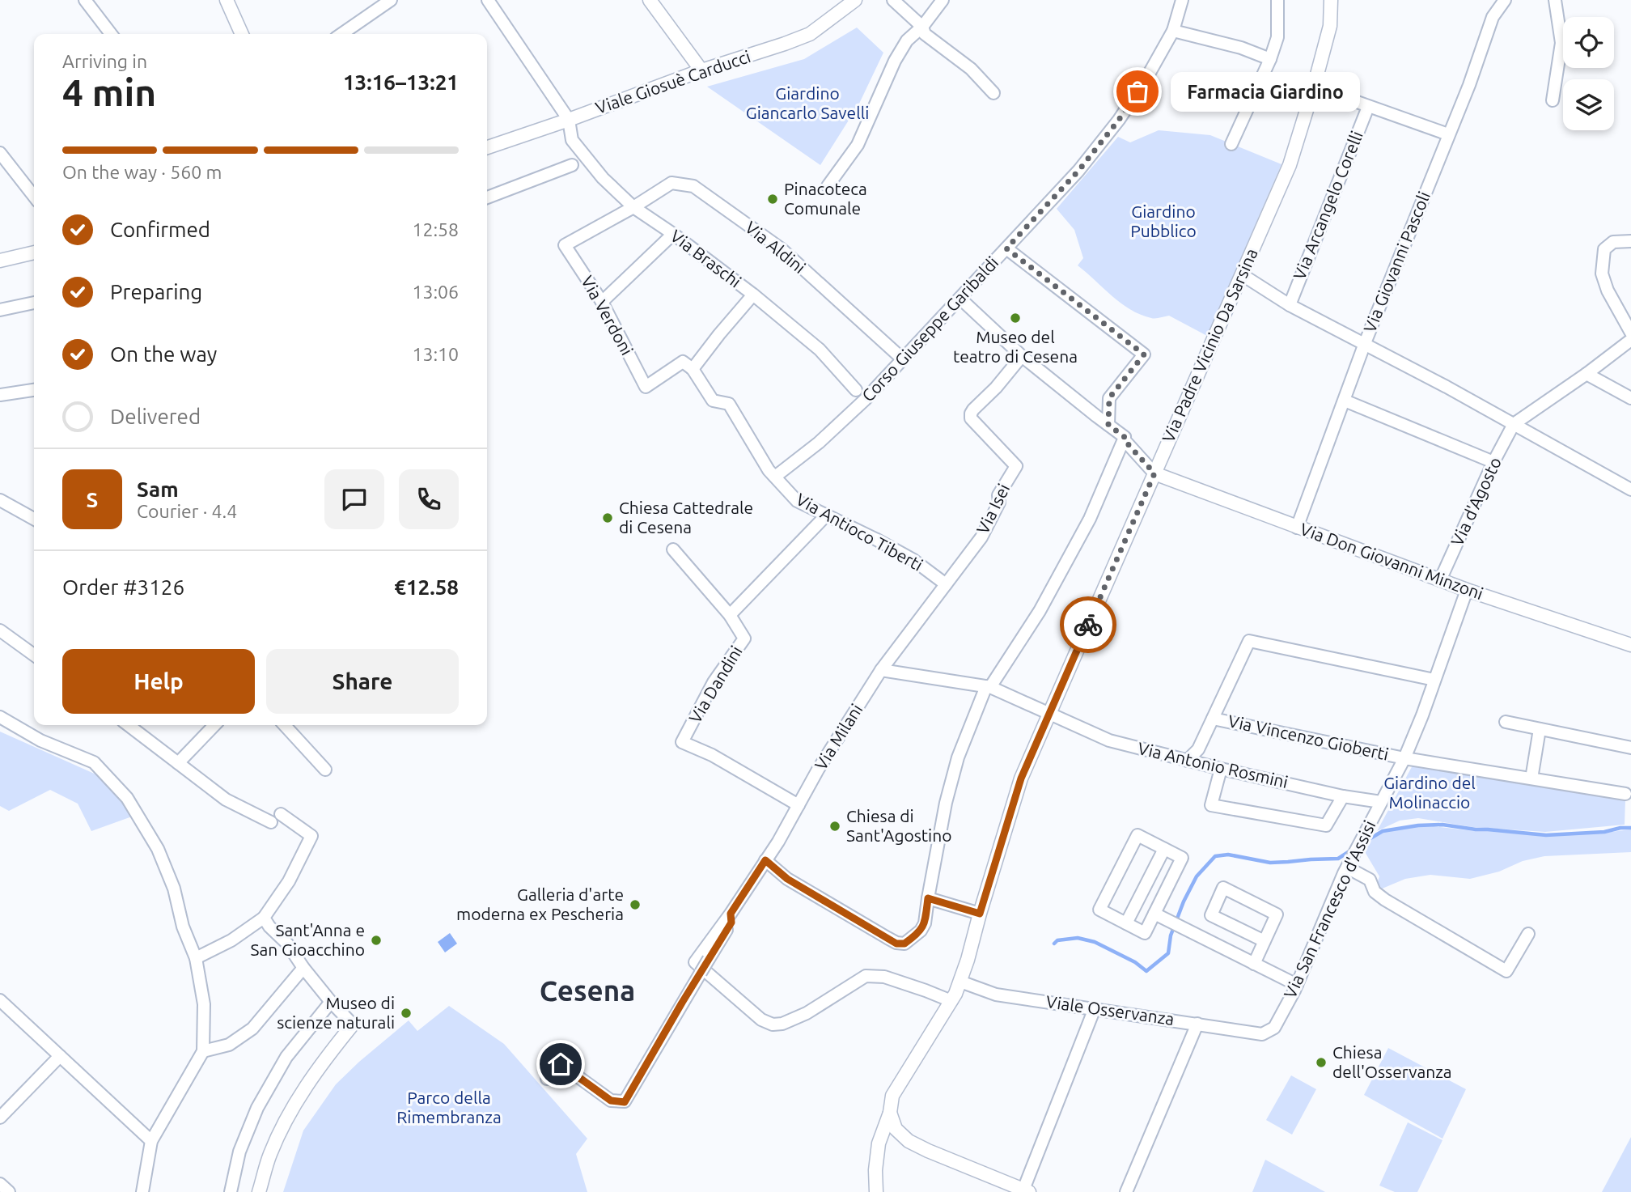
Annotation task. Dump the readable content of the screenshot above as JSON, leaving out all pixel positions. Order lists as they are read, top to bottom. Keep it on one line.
{"streets":{"street":["Viale Giosuè Carducci","Via Arcangelo Corelli","Via Aldini","Via Braschi","Via Giovanni Pascoli","Via Verdoni","Corso Giuseppe Garibaldi","Via Padre Vicinio Da Sarsina","Via d'Agosto","Via Isei","Via Antioco Tiberti","Via Don Giovanni Minzoni","Via Dandini","Via Milani","Via Vincenzo Gioberti","Via Antonio Rosmini","Via San Francesco d'Assisi","Viale Osservanza"]},"crossings":[["Viale Giosuè Carducci","Via Braschi"],["Via Aldini","Via Braschi"],["Via Aldini","Via Verdoni"],["Via Aldini","Corso Giuseppe Garibaldi"],["Via Braschi","Corso Giuseppe Garibaldi"],["Via Giovanni Pascoli","Via Don Giovanni Minzoni"],["Via Verdoni","Via Antioco Tiberti"],["Corso Giuseppe Garibaldi","Via Antioco Tiberti"],["Via Padre Vicinio Da Sarsina","Via Don Giovanni Minzoni"],["Via Padre Vicinio Da Sarsina","Via Antonio Rosmini"],["Via Padre Vicinio Da Sarsina","Viale Osservanza"],["Via d'Agosto","Via Don Giovanni Minzoni"],["Via Isei","Via Antioco Tiberti"],["Via Isei","Via Milani"],["Via Isei","Via Antonio Rosmini"],["Via Don Giovanni Minzoni","Via San Francesco d'Assisi"],["Via Dandini","Via Milani"],["Via Milani","Via Antonio Rosmini"],["Via Vincenzo Gioberti","Via San Francesco d'Assisi"],["Via Antonio Rosmini","Via San Francesco d'Assisi"],["Via San Francesco d'Assisi","Viale Osservanza"]],"districts":["Cesena"],"parks":["Giardino Giancarlo Savelli","Giardino Pubblico","Giardino del Molinaccio","Parco della Rimembranza"],"places":["Farmacia Giardino","Pinacoteca Comunale","Museo del teatro di Cesena","Chiesa Cattedrale di Cesena","Chiesa di Sant'Agostino","Galleria d'arte moderna ex Pescheria","Sant'Anna e San Gioacchino","Museo di scienze naturali","Chiesa dell'Osservanza"],"page":{"heading":["4 min","Arriving in","13:16–13:21"],"panel":["Sam","Courier · 4.4","Order #3126","€12.58"],"bubble":"Farmacia Giardino","bar":"On the way · 560 m","list":[["Confirmed","12:58"],["Preparing","13:06"],["On the way","13:10"],"Delivered"],"round":"S","buttons":["Help","Share"]}}
